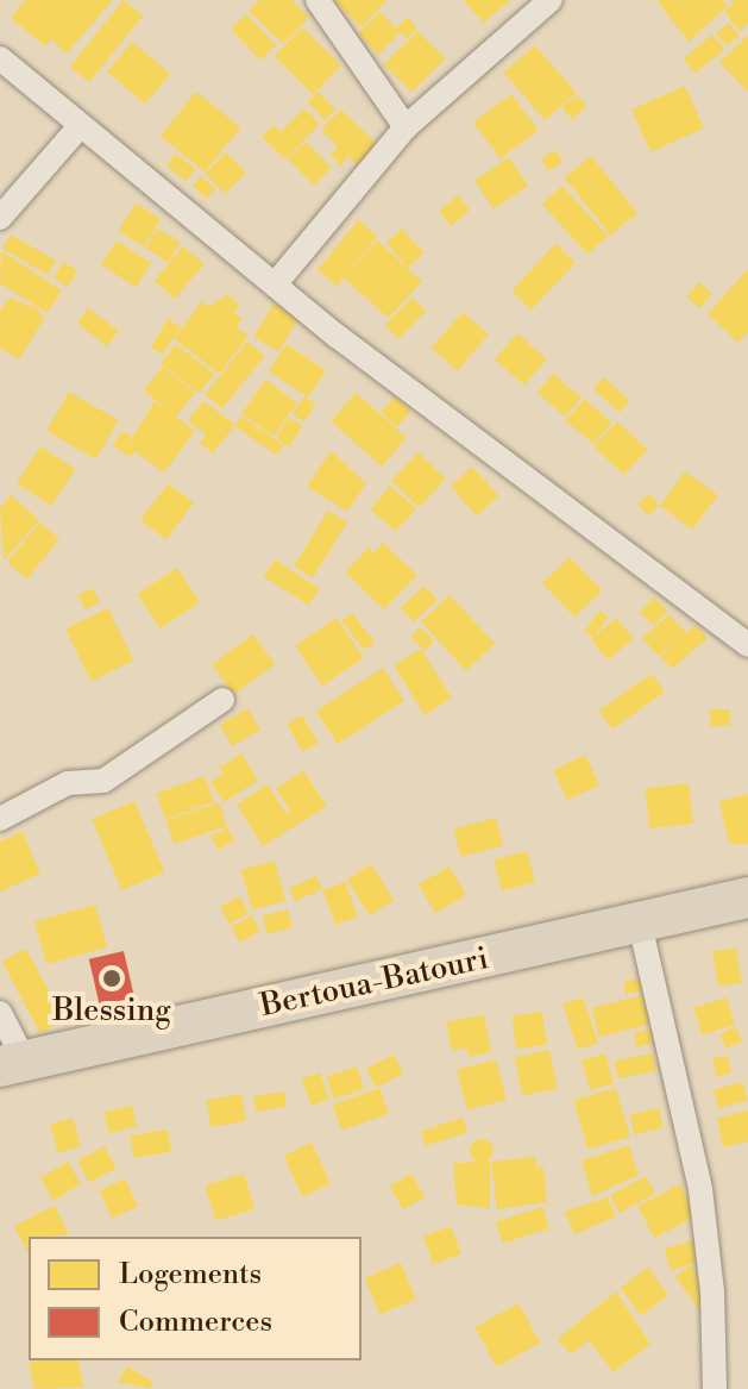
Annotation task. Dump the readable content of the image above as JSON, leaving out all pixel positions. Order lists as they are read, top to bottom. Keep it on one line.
{"streets":{"highway":["Bertoua-Batouri"]},"places":["Blessing"],"legend":["Logements","Commerces"]}
